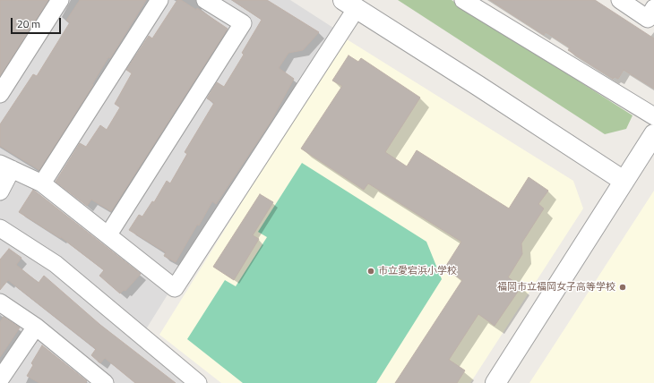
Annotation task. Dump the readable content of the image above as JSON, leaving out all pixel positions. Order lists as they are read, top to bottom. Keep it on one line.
{"places":["市立愛宕浜小学校","福岡市立福岡女子高等学校"],"scale_bar":"20 m"}
